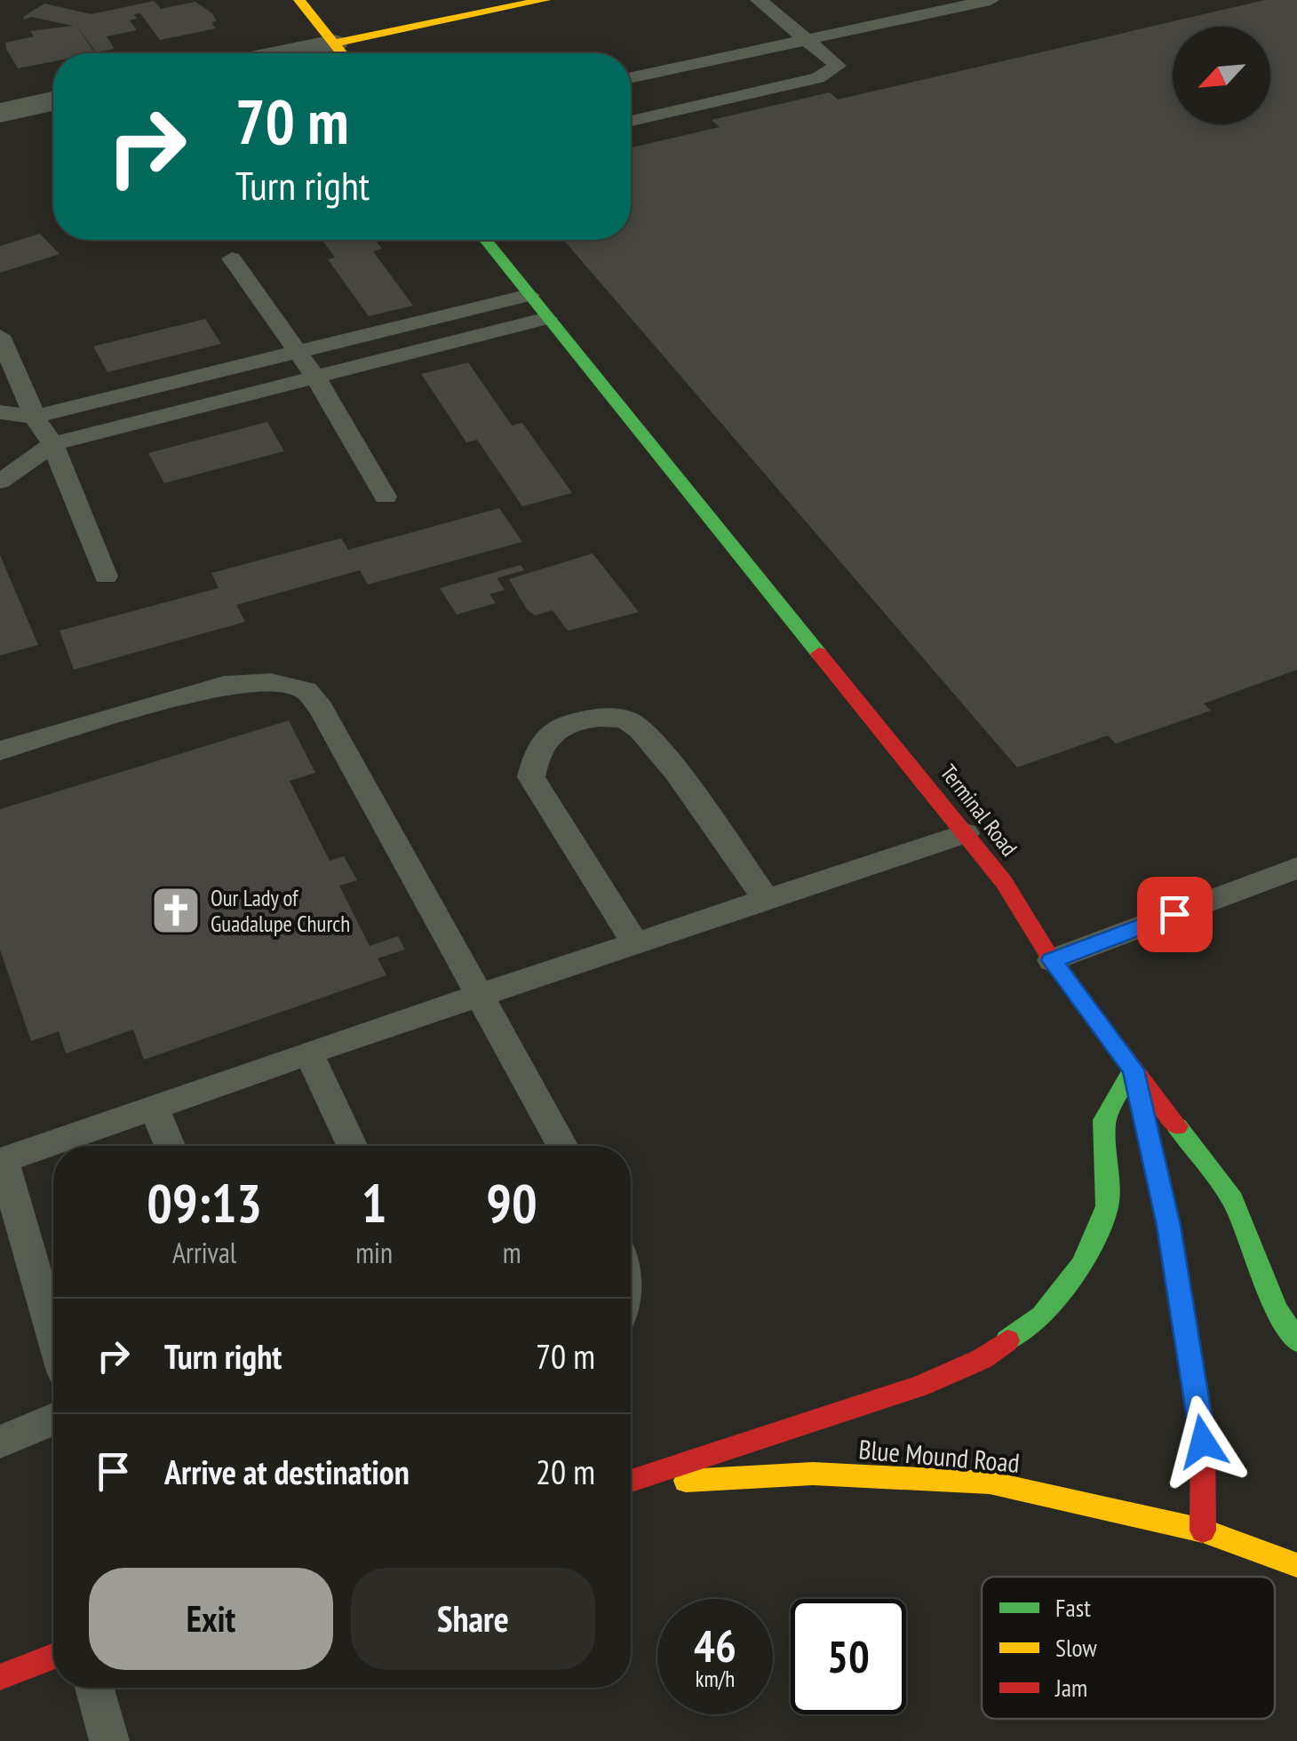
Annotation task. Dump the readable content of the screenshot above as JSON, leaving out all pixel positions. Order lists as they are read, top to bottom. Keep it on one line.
{"streets":{"main road":["Terminal Road","Blue Mound Road"]},"crossings":[["Terminal Road","Blue Mound Road"]],"places":{"church":["Our Lady of Guadalupe Church"]},"legend":["Fast","Slow","Jam"],"north":"bottom left","page":{"turn":["70 m","Turn right"],"eta":["09:13","Arrival","1","min","90","m"],"list":[{"name":"Turn right","value":"70 m"},{"name":"Arrive at destination","value":"20 m"}],"buttons":["Exit","Share"],"speed":"46 km/h","limit":"50"}}
